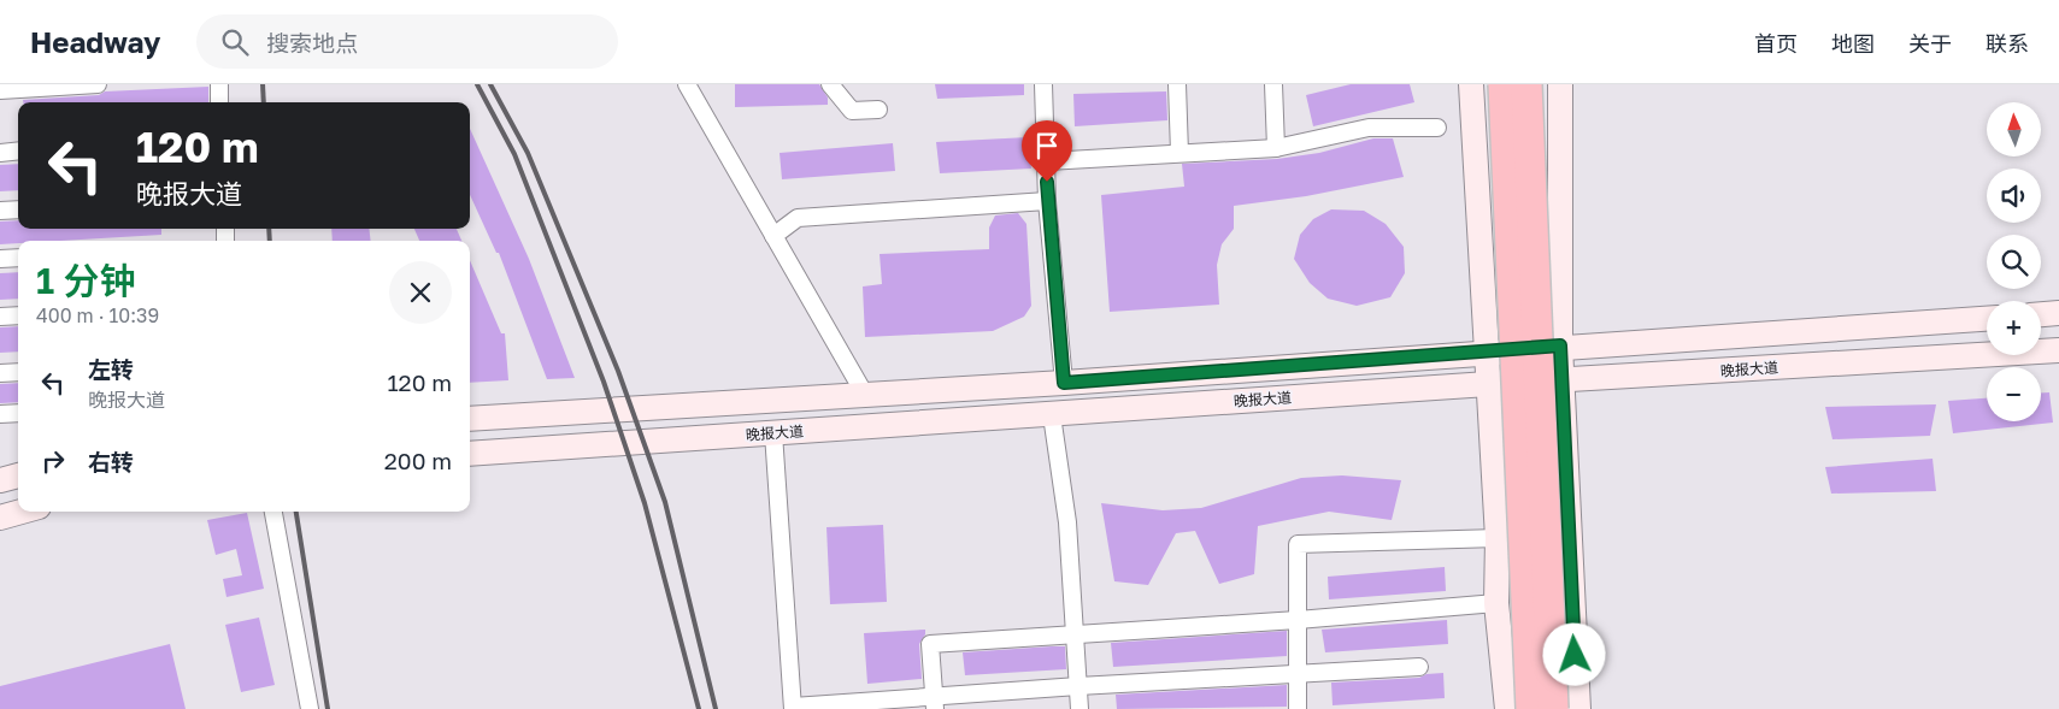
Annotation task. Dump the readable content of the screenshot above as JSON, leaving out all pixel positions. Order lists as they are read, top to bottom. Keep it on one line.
{"streets":{"main road":["晚报大道"]},"north":"top","page":{"header":"Headway","search":"搜索地点","nav":["首页","地图","关于","联系"],"map_buttons":["+","−"],"turn":["120 m","晚报大道"],"heading":["1 分钟","400 m · 10:39"],"list":[{"name":"左转","note":"晚报大道","value":"120 m"},{"name":"右转","value":"200 m"}]}}
